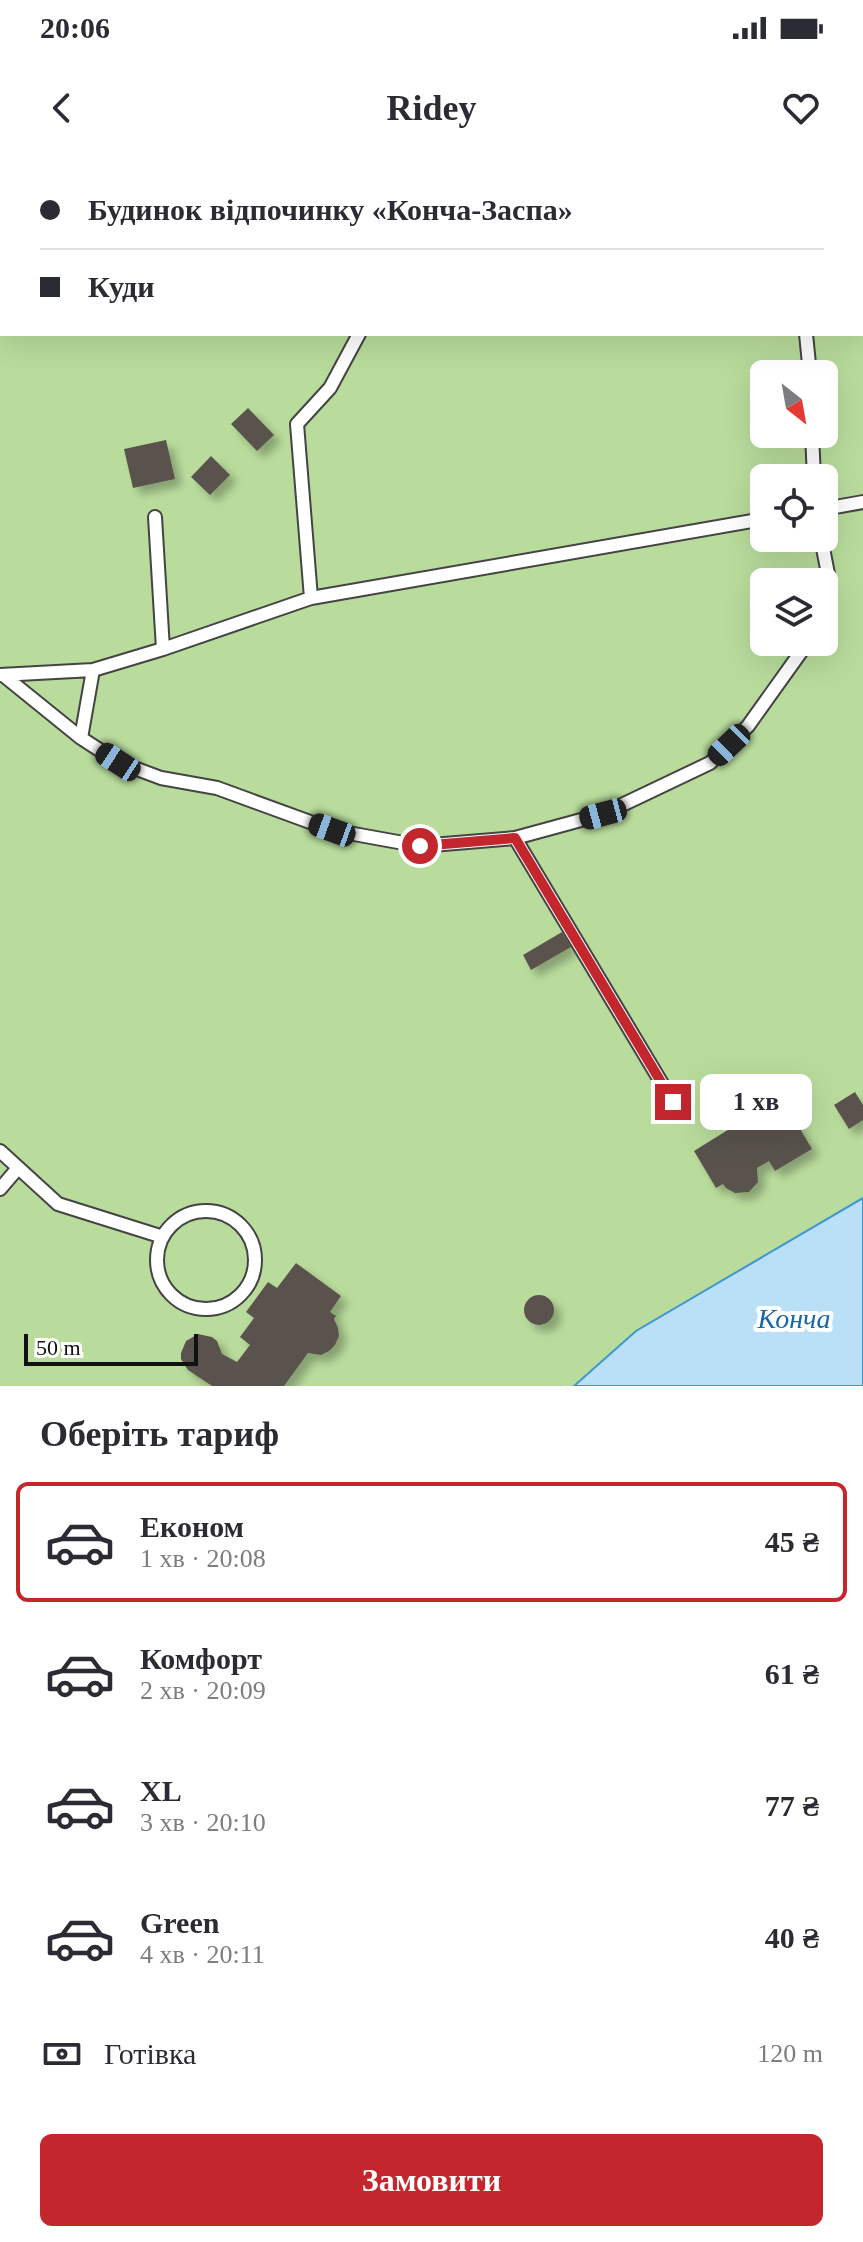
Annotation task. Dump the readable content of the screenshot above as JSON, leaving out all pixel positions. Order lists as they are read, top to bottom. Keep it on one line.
{"water":["Конча"],"scale_bar":"50 m","north":"bottom right","page":{"status":"20:06","header":"Ridey","banner":["Будинок відпочинку «Конча-Заспа»","Куди"],"bubble":"1 хв","scale":"50 m","heading":"Оберіть тариф","list":[{"name":"Економ","note":"1 хв · 20:08","value":"45 ₴"},{"name":"Комфорт","note":"2 хв · 20:09","value":"61 ₴"},{"name":"XL","note":"3 хв · 20:10","value":"77 ₴"},{"name":"Green","note":"4 хв · 20:11","value":"40 ₴"}],"pay":["Готівка","120 m"],"buttons":"Замовити"}}
